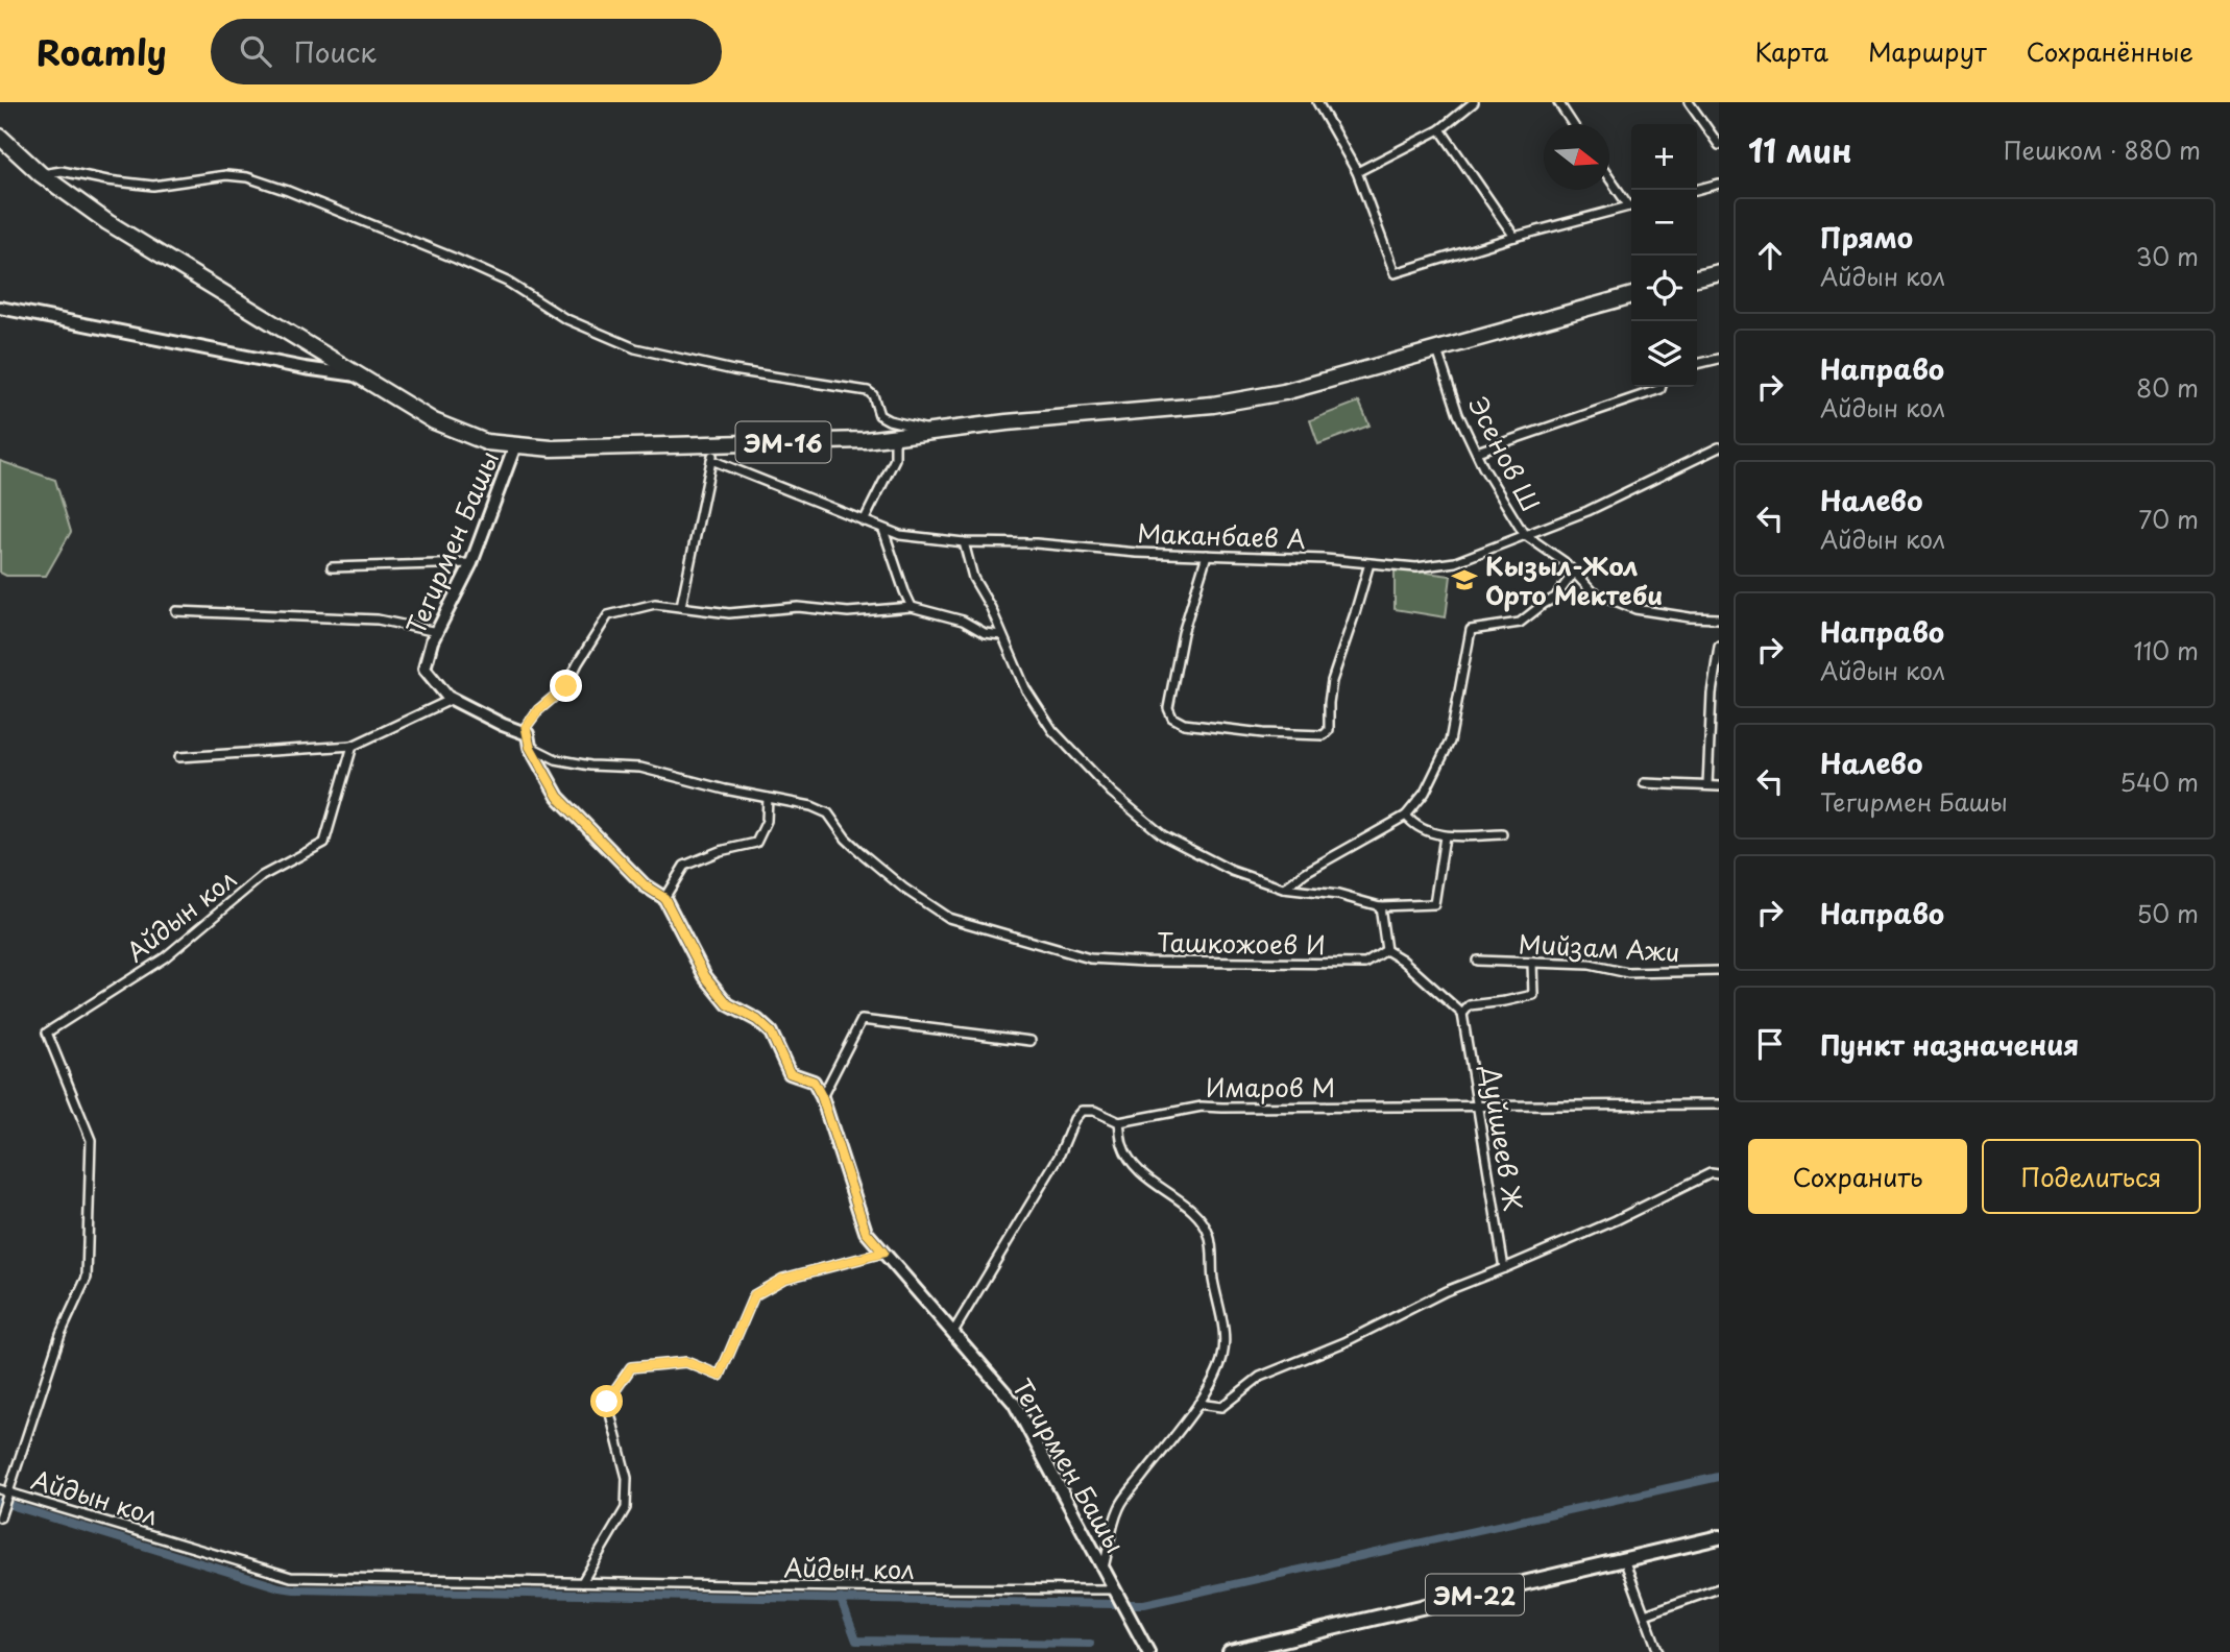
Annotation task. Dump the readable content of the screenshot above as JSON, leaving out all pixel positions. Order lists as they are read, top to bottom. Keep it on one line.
{"streets":{"highway":["ЭМ-16"],"main road":["ЭМ-22"],"street":["Эсенов Ш","Маканбаев А","Тегирмен Башы","Айдын кол","Ташкожоев И","Мийзам Ажи","Имаров М","Дуйшеев Ж"]},"crossings":[["ЭМ-16","Эсенов Ш"],["ЭМ-16","Маканбаев А"],["ЭМ-16","Тегирмен Башы"],["Эсенов Ш","Маканбаев А"],["Тегирмен Башы","Айдын кол"],["Тегирмен Башы","Ташкожоев И"],["Имаров М","Дуйшеев Ж"]],"places":{"school or university":["Кызыл-Жол Орто Мектеби"]},"north":"right","page":{"header":"Roamly","search":"Поиск","nav":["Карта","Маршрут","Сохранённые"],"heading":["11 мин","Пешком · 880 m"],"map_buttons":["+","−"],"list":[["Прямо","Айдын кол","30 m"],["Направо","Айдын кол","80 m"],["Налево","Айдын кол","70 m"],["Направо","Айдын кол","110 m"],["Налево","Тегирмен Башы","540 m"],["Направо","50 m"],"Пункт назначения"],"buttons":["Сохранить","Поделиться"]}}
